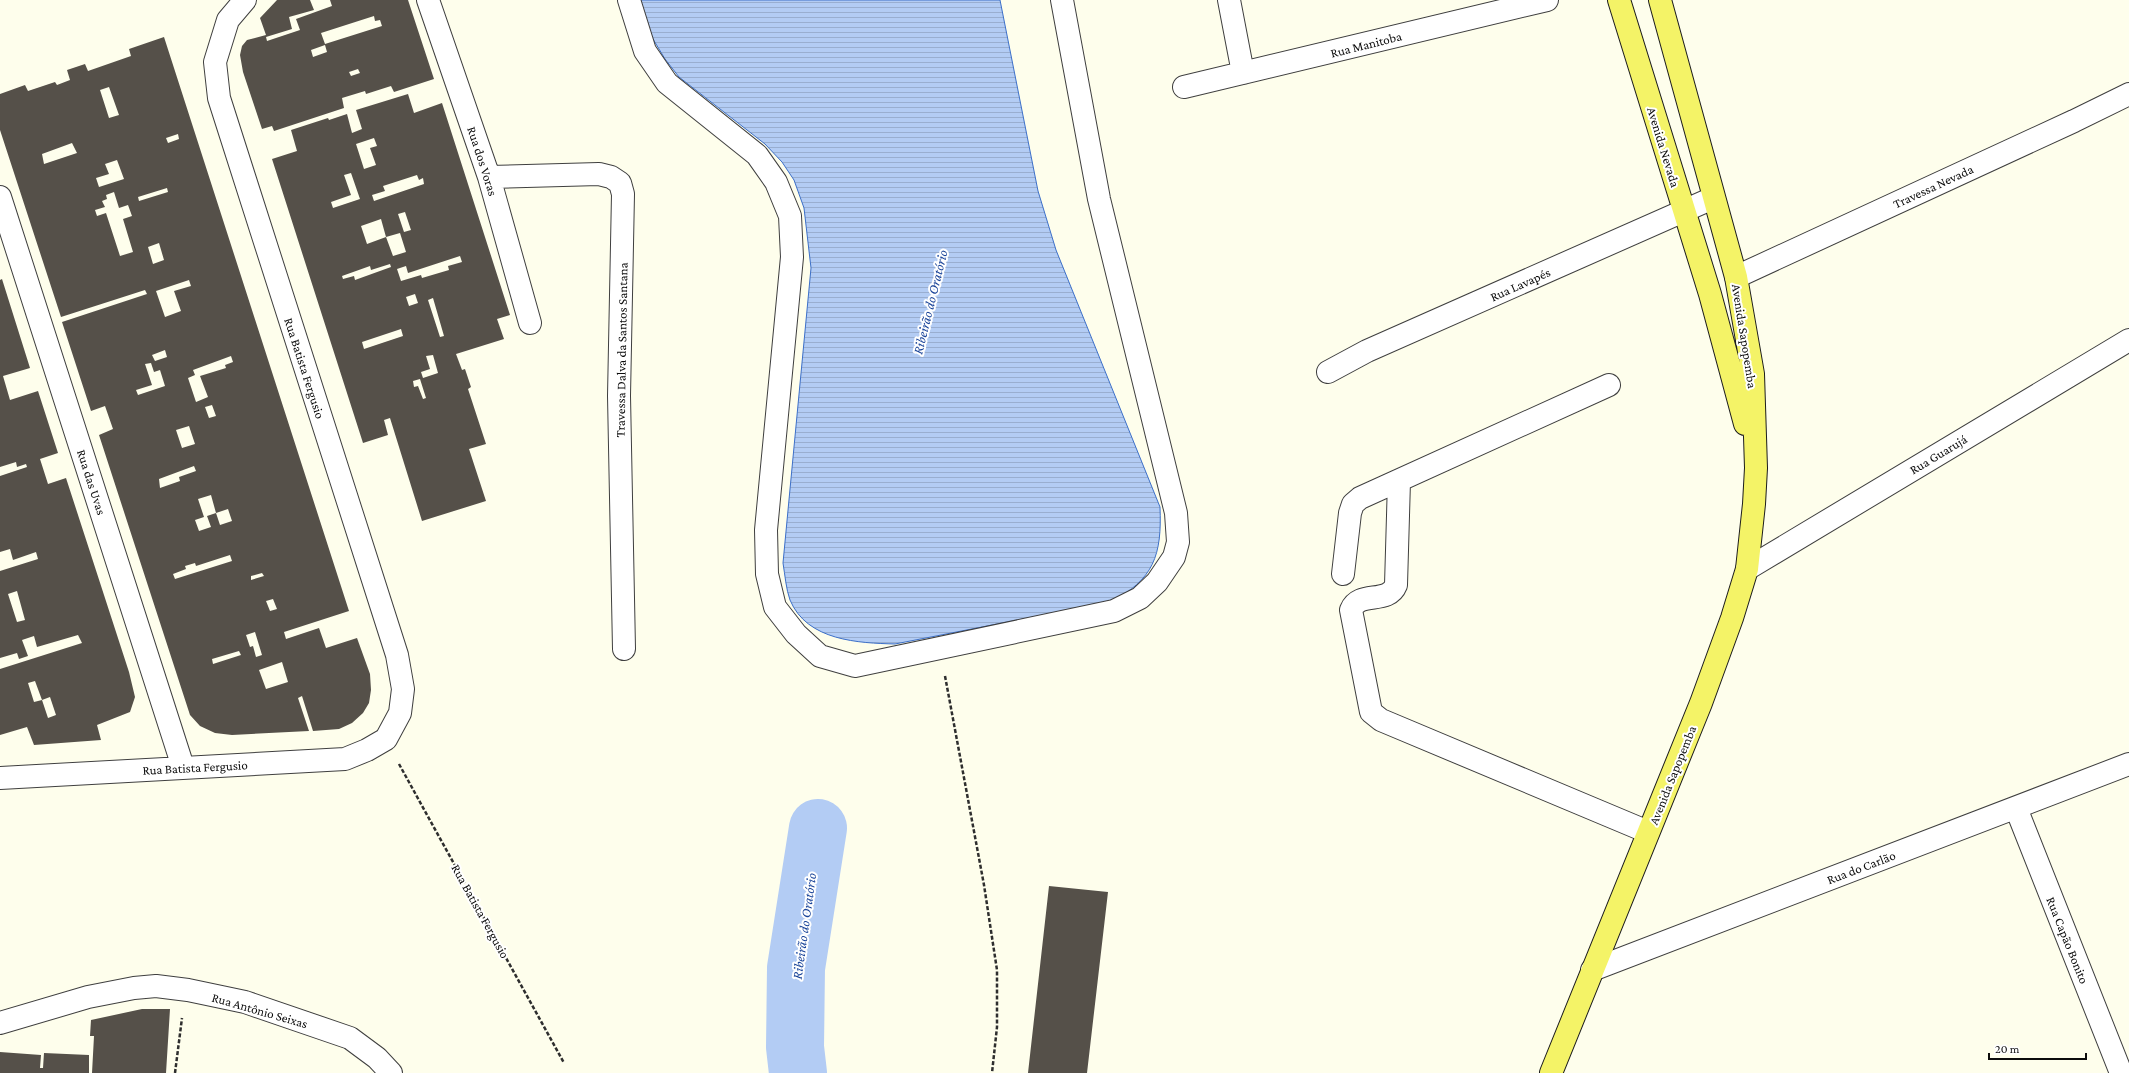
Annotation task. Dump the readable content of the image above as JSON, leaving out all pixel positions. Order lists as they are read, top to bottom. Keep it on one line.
{"streets":{"main road":["Avenida Nevada","Avenida Sapopemba"],"street":["Rua Manitoba","Rua dos Voras","Travessa Nevada","Rua Lavapés","Travessa Dalva da Santos Santana","Rua Batista Fergusio","Rua Guarujá","Rua das Uvas","Rua do Carlão","Rua Capão Bonito","Rua Antônio Seixas"]},"crossings":[["Avenida Nevada","Rua Lavapés"],["Avenida Nevada","Avenida Sapopemba"],["Rua dos Voras","Travessa Dalva da Santos Santana"],["Travessa Nevada","Avenida Sapopemba"],["Avenida Sapopemba","Rua Guarujá"],["Avenida Sapopemba","Rua do Carlão"],["Rua Batista Fergusio","Rua das Uvas"],["Rua do Carlão","Rua Capão Bonito"]],"water":["Ribeirão do Oratório"],"scale_bar":"20 m"}
